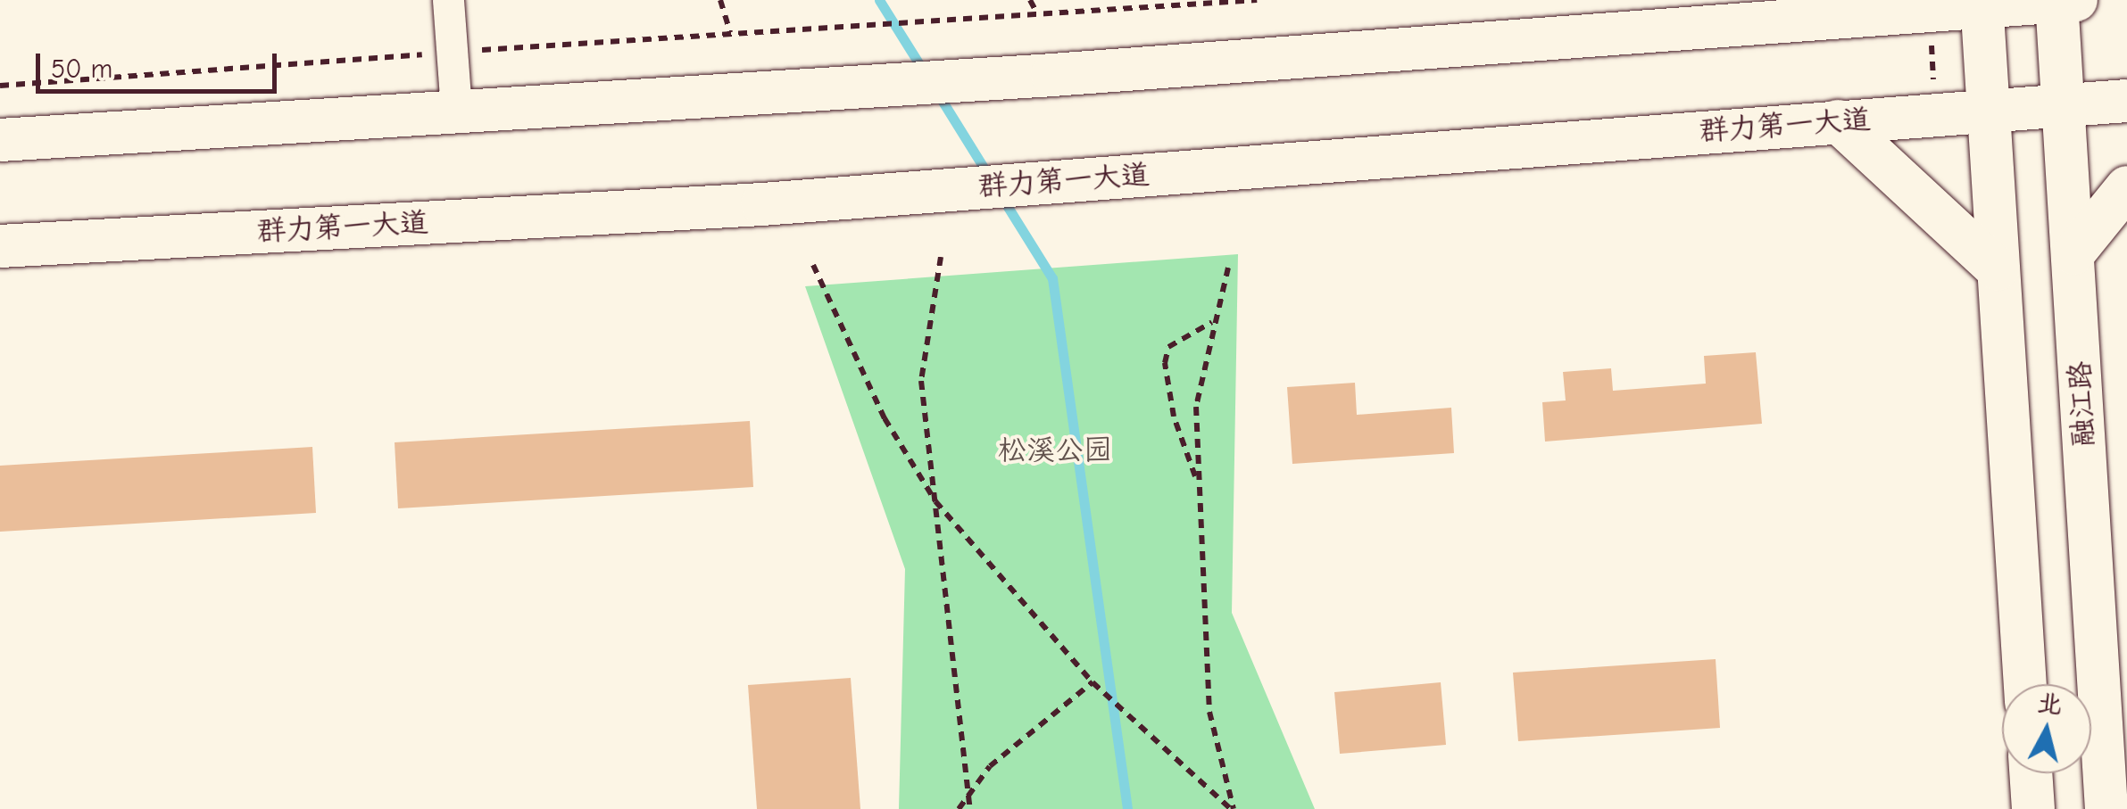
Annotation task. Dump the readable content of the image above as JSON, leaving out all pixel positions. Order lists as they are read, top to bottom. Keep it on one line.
{"streets":{"main road":["群力第一大道","融江路"]},"crossings":[["群力第一大道","融江路"]],"parks":["松溪公园"],"scale_bar":"50 m","north":"top"}
